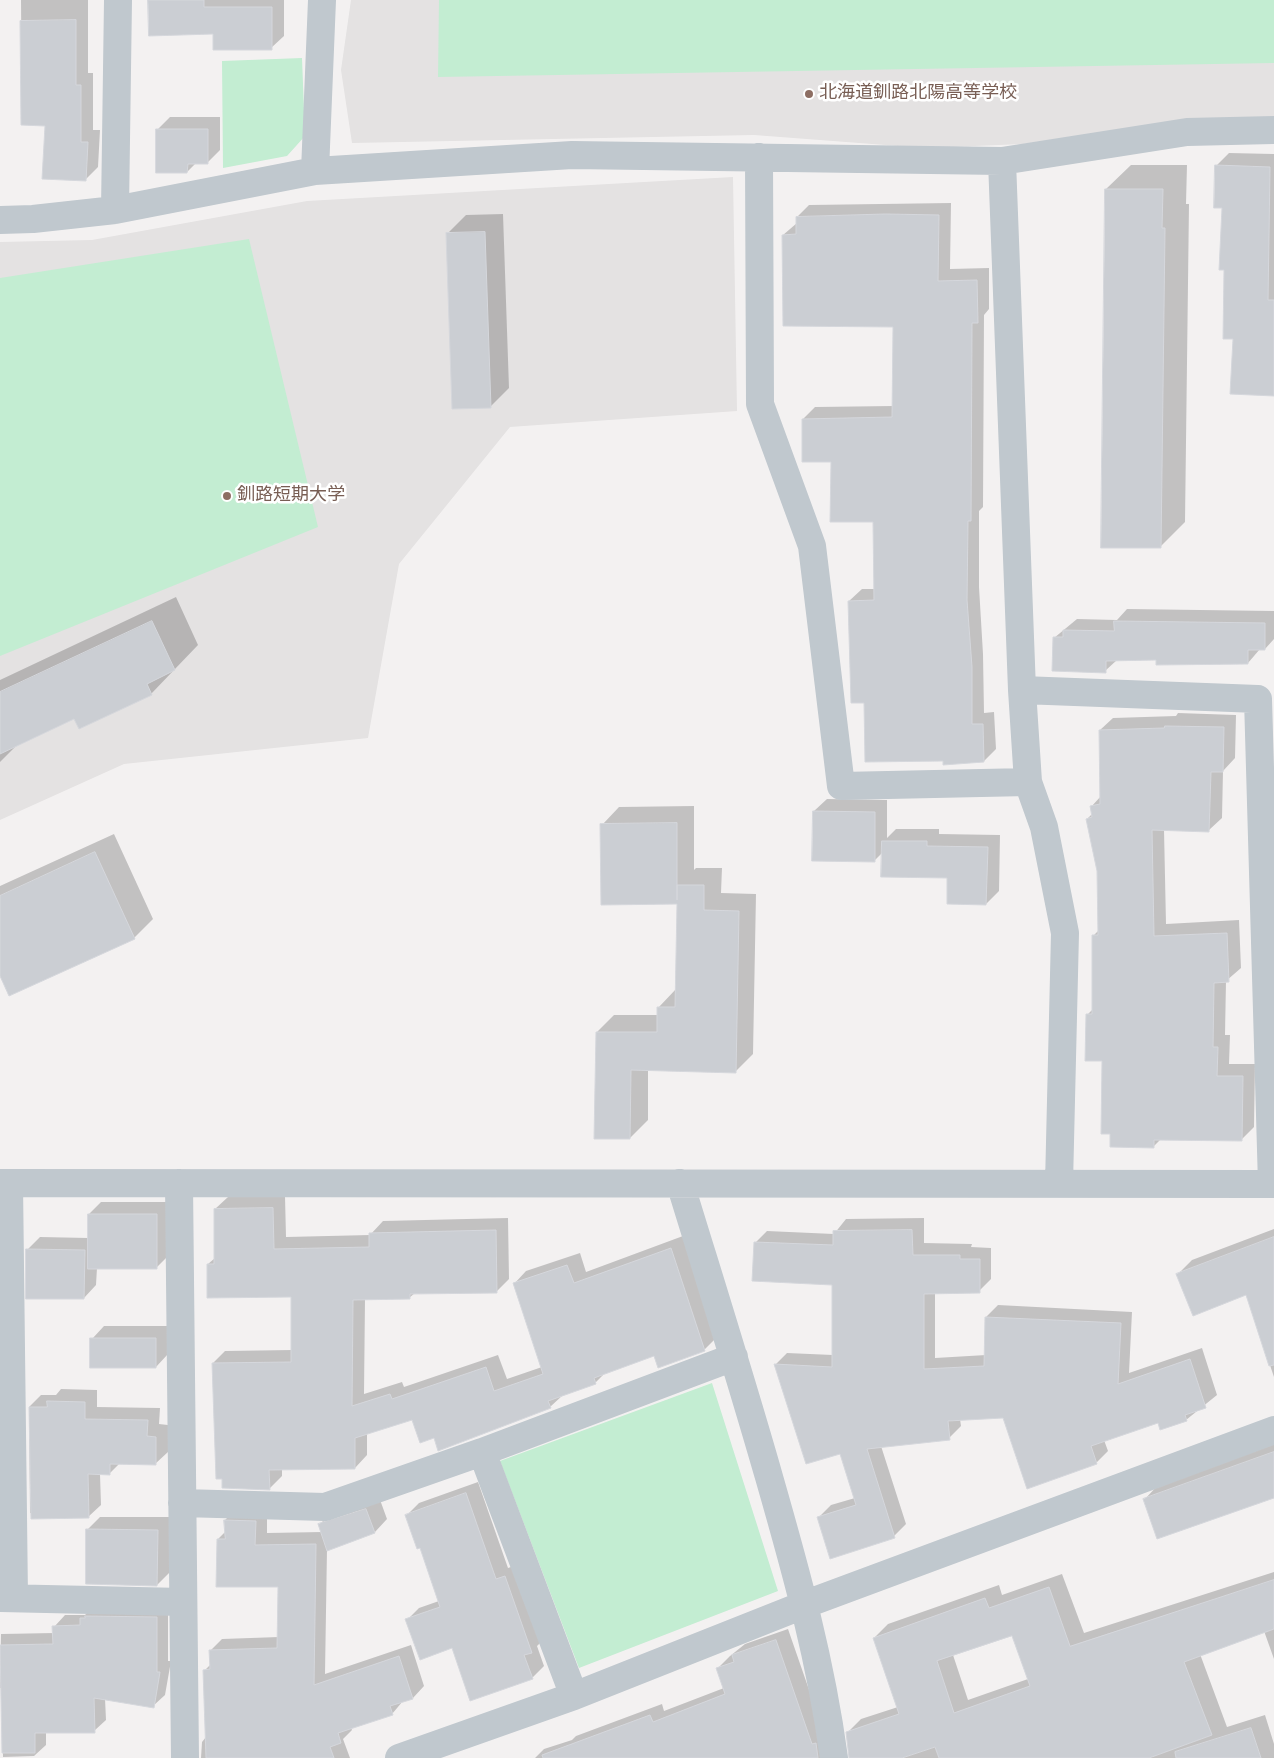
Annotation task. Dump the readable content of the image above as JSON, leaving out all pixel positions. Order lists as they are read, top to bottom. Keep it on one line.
{"places":["北海道釧路北陽高等学校","釧路短期大学"]}
